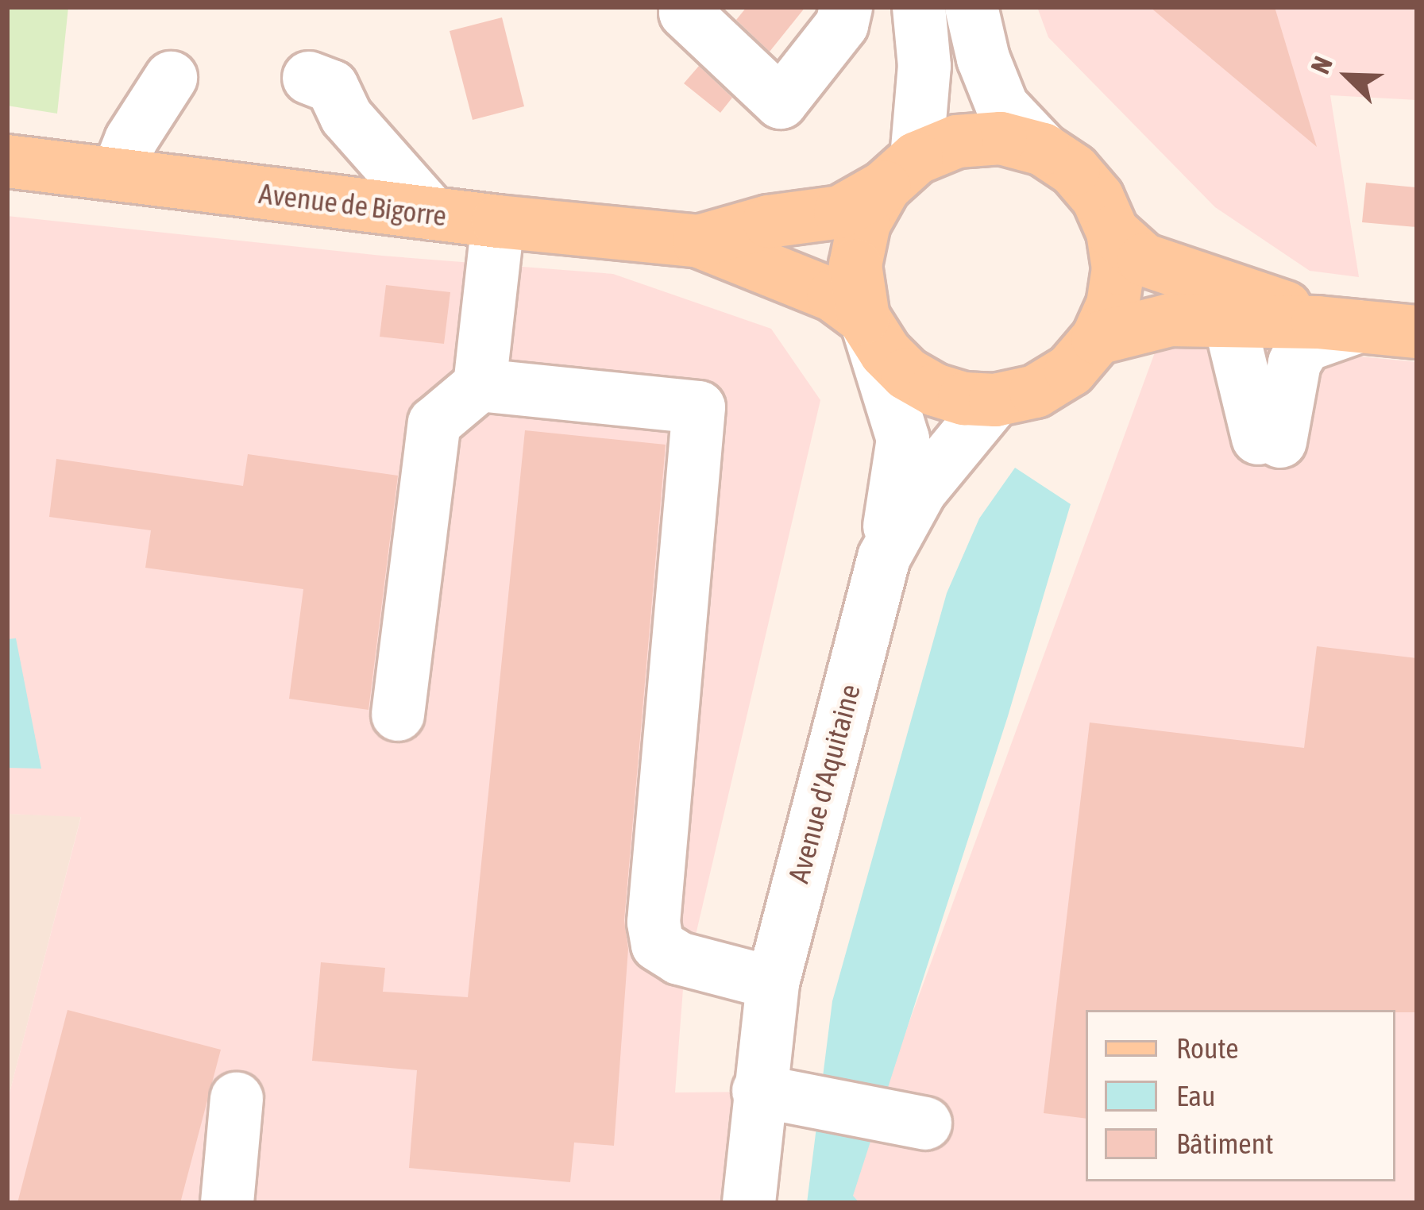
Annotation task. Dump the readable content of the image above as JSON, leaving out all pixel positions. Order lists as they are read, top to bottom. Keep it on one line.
{"streets":{"main road":["Avenue de Bigorre"],"street":["Avenue d'Aquitaine"]},"crossings":[["Avenue de Bigorre","Avenue d'Aquitaine"]],"legend":["Route","Eau","Bâtiment"],"north":"top left"}
